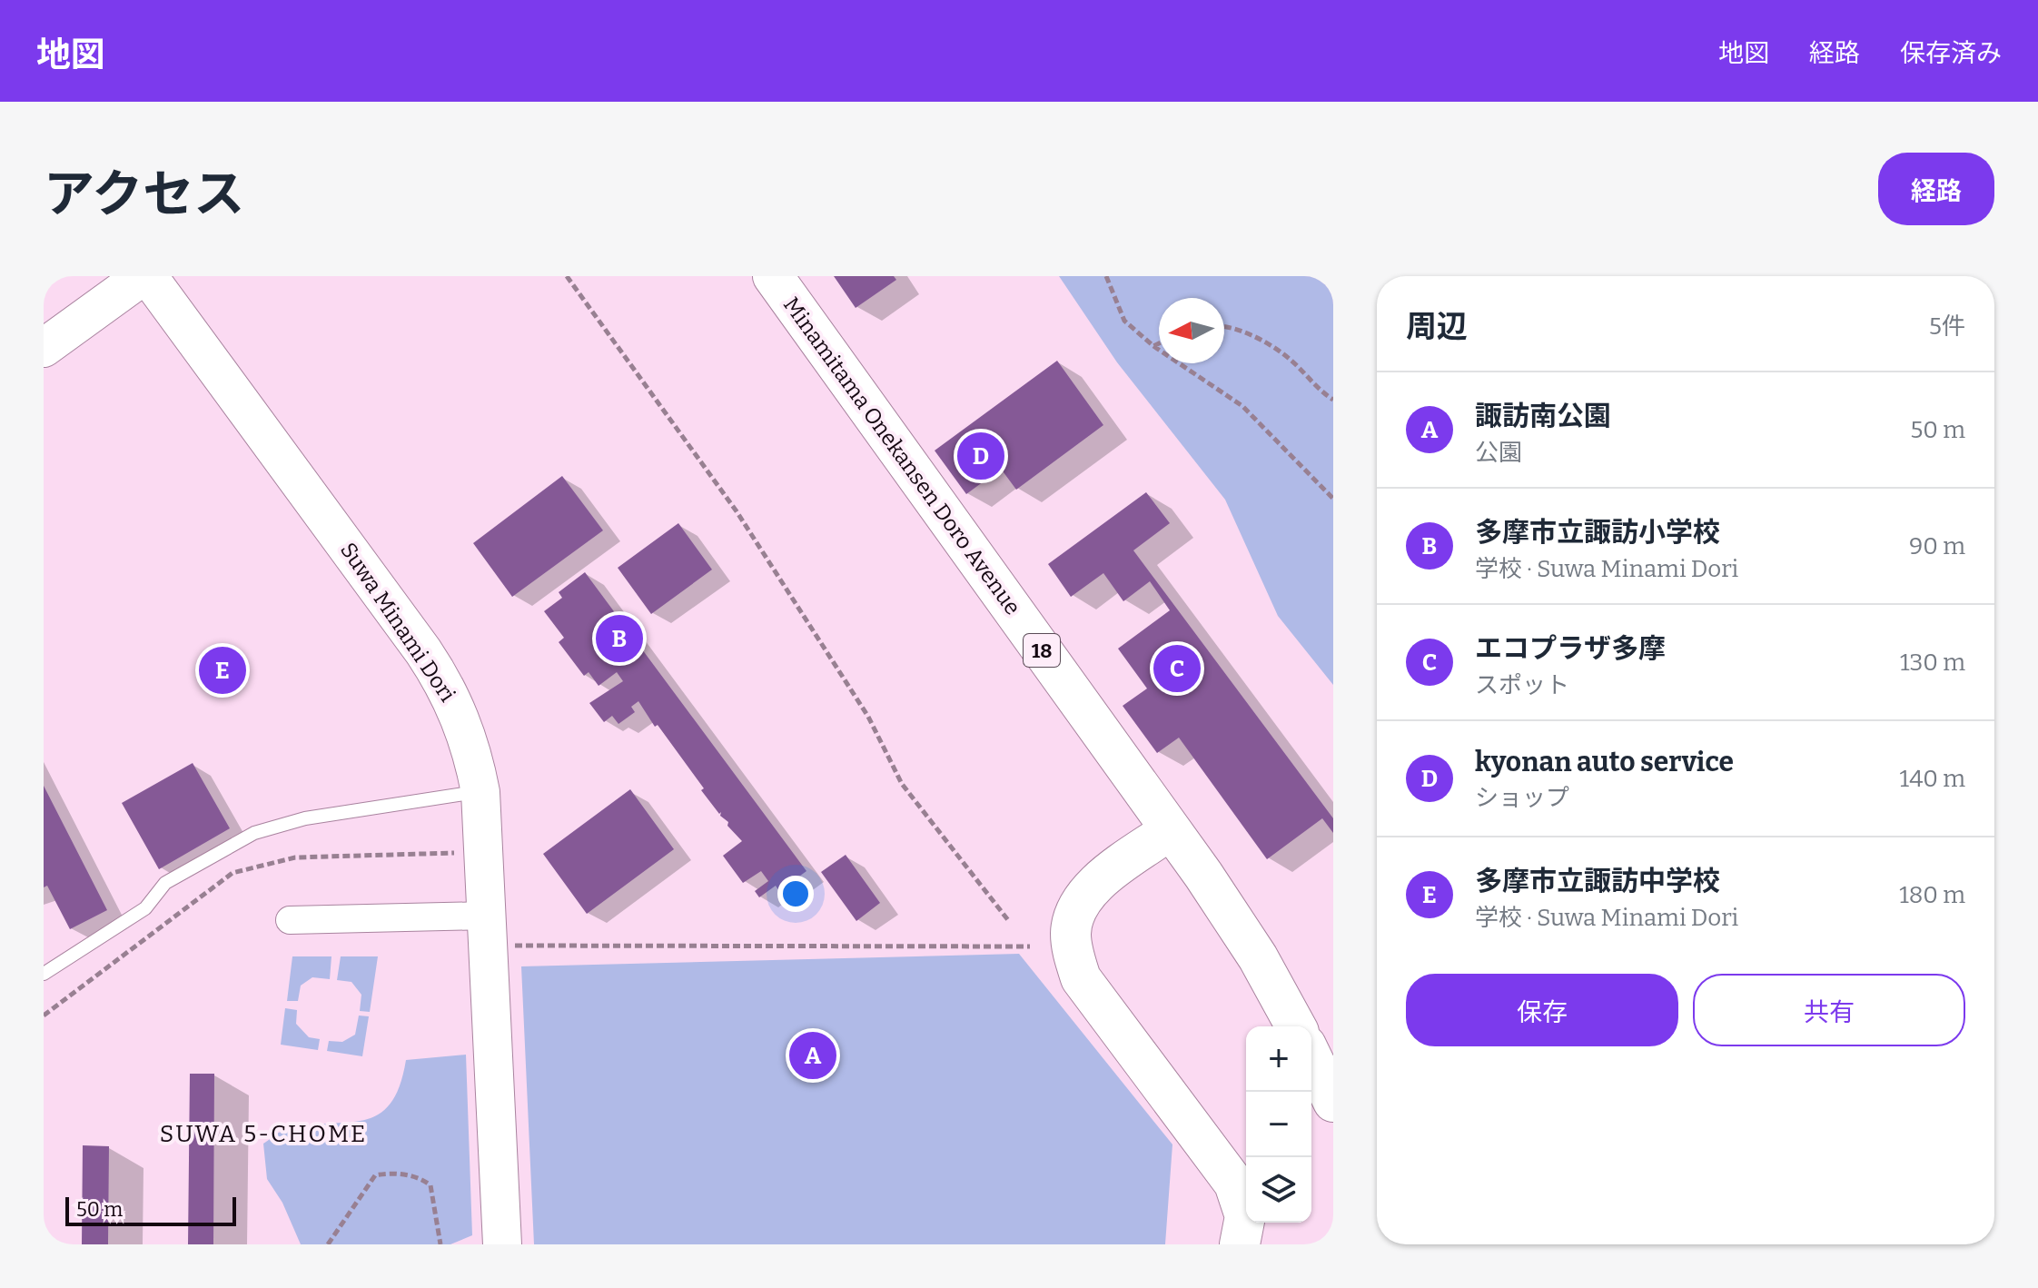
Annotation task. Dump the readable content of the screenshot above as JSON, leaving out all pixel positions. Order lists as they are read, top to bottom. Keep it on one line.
{"streets":{"main road":["Minamitama Onekansen Doro Avenue","18"],"street":["Suwa Minami Dori"]},"districts":["SUWA 5-CHOME"],"scale_bar":"50 m","north":"left","page":{"header":"地図","nav":["地図","経路","保存済み"],"title":"アクセス","buttons":["経路",["保存","共有"]],"heading":["周辺","5件"],"list":[{"mark":"A","name":"諏訪南公園","note":"公園","value":"50 m"},{"mark":"B","name":"多摩市立諏訪小学校","note":"学校 · Suwa Minami Dori","value":"90 m"},{"mark":"C","name":"エコプラザ多摩","note":"スポット","value":"130 m"},{"mark":"D","name":"kyonan auto service","note":"ショップ","value":"140 m"},{"mark":"E","name":"多摩市立諏訪中学校","note":"学校 · Suwa Minami Dori","value":"180 m"}],"pins":["D","B","C","E","A"],"map_buttons":["+","−"],"scale":"50 m"}}
